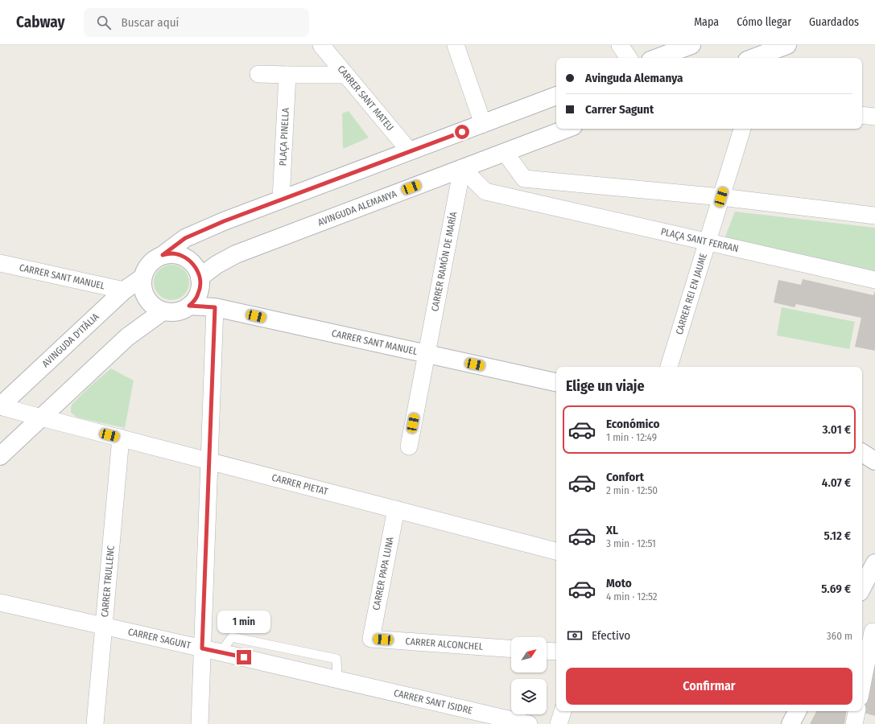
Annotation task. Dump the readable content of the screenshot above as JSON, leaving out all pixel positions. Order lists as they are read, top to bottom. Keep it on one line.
{"streets":{"main road":["AVINGUDA ALEMANYA","CARRER SANT MANUEL","AVINGUDA D'ITÀLIA"],"street":["CARRER SANT MATEU","PLAÇA PINELLA","PLAÇA SANT FERRAN","CARRER RAMÓN DE MARÍA","CARRER REI EN JAUME","CARRER PIETAT","CARRER PAPA LUNA","CARRER TRULLENC","CARRER SAGUNT","CARRER ALCONCHEL","CARRER SANT ISIDRE"]},"crossings":[["AVINGUDA ALEMANYA","PLAÇA SANT FERRAN"],["AVINGUDA ALEMANYA","CARRER RAMÓN DE MARÍA"],["AVINGUDA ALEMANYA","CARRER SANT MANUEL"],["AVINGUDA ALEMANYA","AVINGUDA D'ITÀLIA"],["PLAÇA SANT FERRAN","CARRER RAMÓN DE MARÍA"],["PLAÇA SANT FERRAN","CARRER REI EN JAUME"],["CARRER RAMÓN DE MARÍA","CARRER SANT MANUEL"],["CARRER SANT MANUEL","AVINGUDA D'ITÀLIA"],["AVINGUDA D'ITÀLIA","CARRER PIETAT"],["CARRER PIETAT","CARRER PAPA LUNA"],["CARRER PIETAT","CARRER TRULLENC"],["CARRER PAPA LUNA","CARRER ALCONCHEL"],["CARRER TRULLENC","CARRER SAGUNT"],["CARRER SAGUNT","CARRER SANT ISIDRE"]],"north":"top right","page":{"header":"Cabway","search":"Buscar aquí","nav":["Mapa","Cómo llegar","Guardados"],"banner":["Avinguda Alemanya","Carrer Sagunt"],"heading":"Elige un viaje","list":[{"name":"Económico","note":"1 min · 12:49","value":"3.01 €"},{"name":"Confort","note":"2 min · 12:50","value":"4.07 €"},{"name":"XL","note":"3 min · 12:51","value":"5.12 €"},{"name":"Moto","note":"4 min · 12:52","value":"5.69 €"}],"bubble":"1 min","pay":["Efectivo","360 m"],"buttons":"Confirmar"}}
